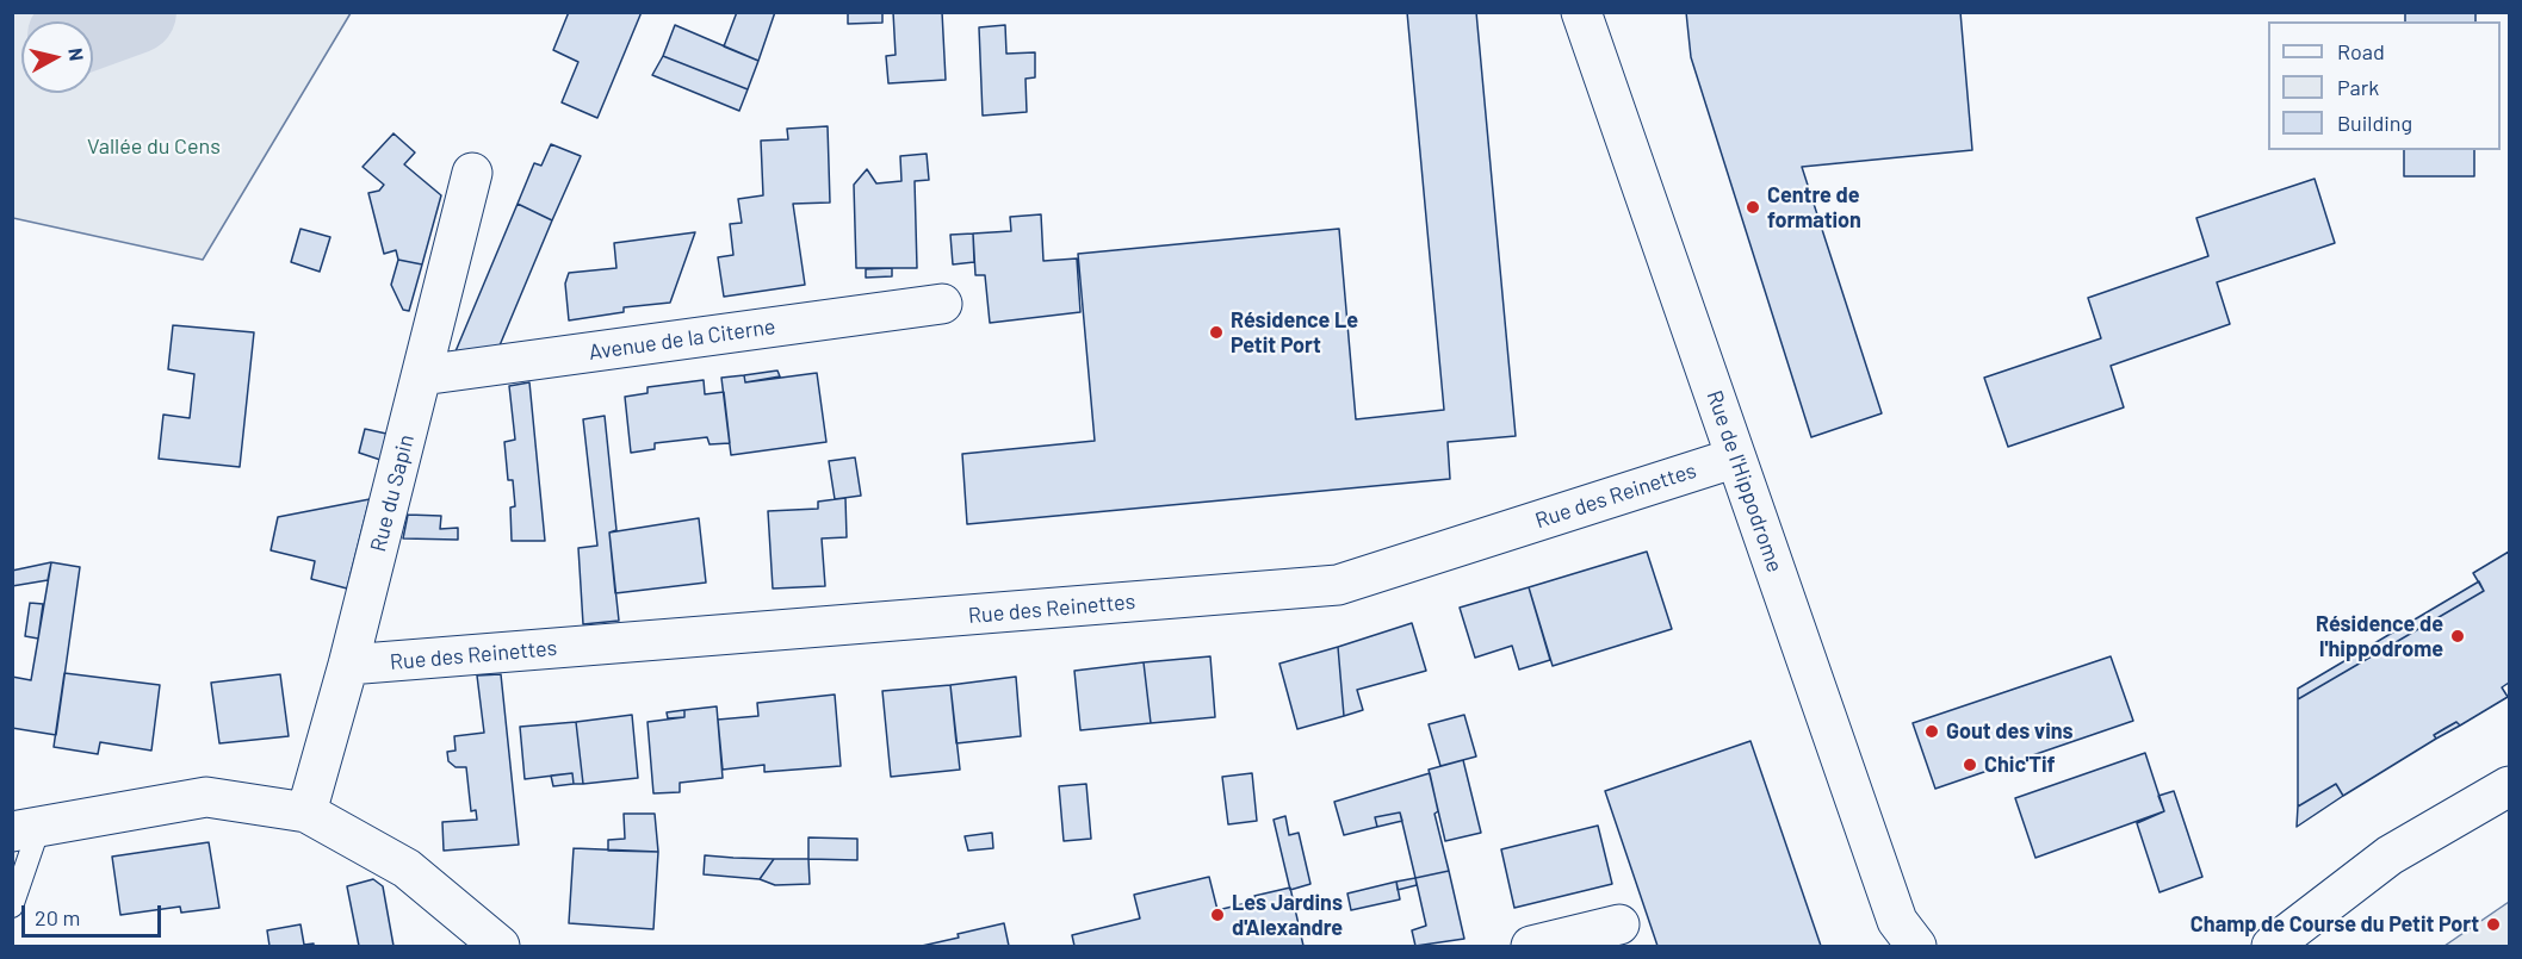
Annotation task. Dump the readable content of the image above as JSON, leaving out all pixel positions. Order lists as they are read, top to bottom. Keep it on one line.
{"streets":{"street":["Avenue de la Citerne","Rue de l'Hippodrome","Rue du Sapin","Rue des Reinettes"]},"crossings":[["Avenue de la Citerne","Rue du Sapin"],["Rue de l'Hippodrome","Rue des Reinettes"],["Rue du Sapin","Rue des Reinettes"]],"parks":["Vallée du Cens"],"places":["Centre de formation","Résidence Le Petit Port","Résidence de l'hippodrome","Gout des vins","Chic'Tif","Les Jardins d'Alexandre","Champ de Course du Petit Port"],"legend":["Road","Park","Building"],"scale_bar":"20 m","north":"right"}
